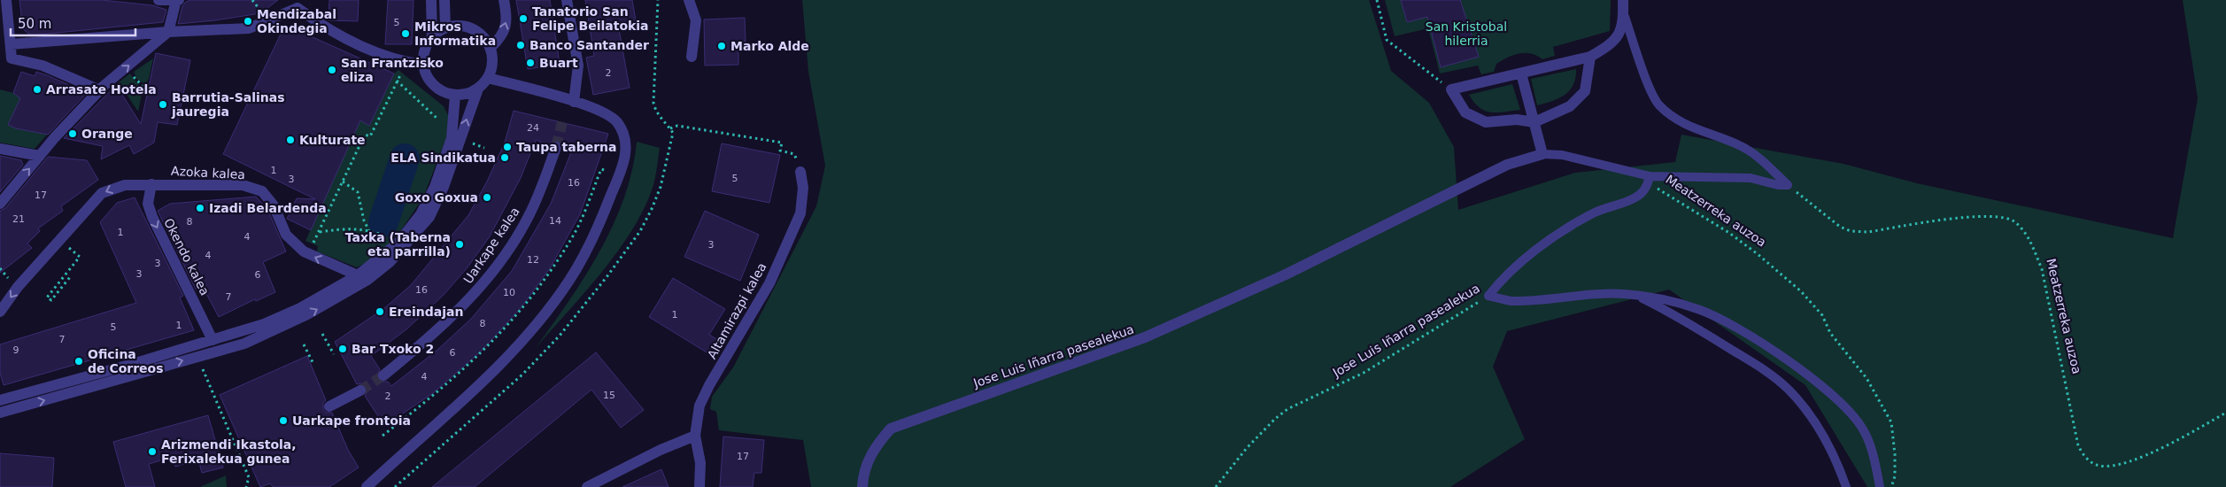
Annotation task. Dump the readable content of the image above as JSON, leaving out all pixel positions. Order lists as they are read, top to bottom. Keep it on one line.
{"streets":{"street":["Azoka kalea","Uarkape kalea","Okendo kalea","Altamirazpi kalea","Jose Luis Iñarra pasealekua"],"lane":["Meatzerreka auzoa"]},"crossings":[["Azoka kalea","Okendo kalea"],["Meatzerreka auzoa","Jose Luis Iñarra pasealekua"]],"one_way":["Okendo kalea"],"parks":["San Kristobal hilerria"],"places":["Tanatorio San Felipe Beilatokia","Mendizabal Okindegia","Mikros Informatika","Banco Santander","Marko Alde","Buart","San Frantzisko eliza","Arrasate Hotela","Barrutia-Salinas jauregia","Orange","Kulturate","Taupa taberna","ELA Sindikatua","Goxo Goxua","Izadi Belardenda","Taxka (Taberna eta parrilla)","Ereindajan","Bar Txoko 2","Oficina de Correos","Uarkape frontoia","Arizmendi Ikastola, Ferixalekua gunea"],"house_numbers":["5","2","24","1","5","3","16","17","21","14","8","1","4","3","4","12","3","3","6","16","10","7","1","8","1","5","7","9","6","4","15","2","17"],"scale_bar":"50 m"}
